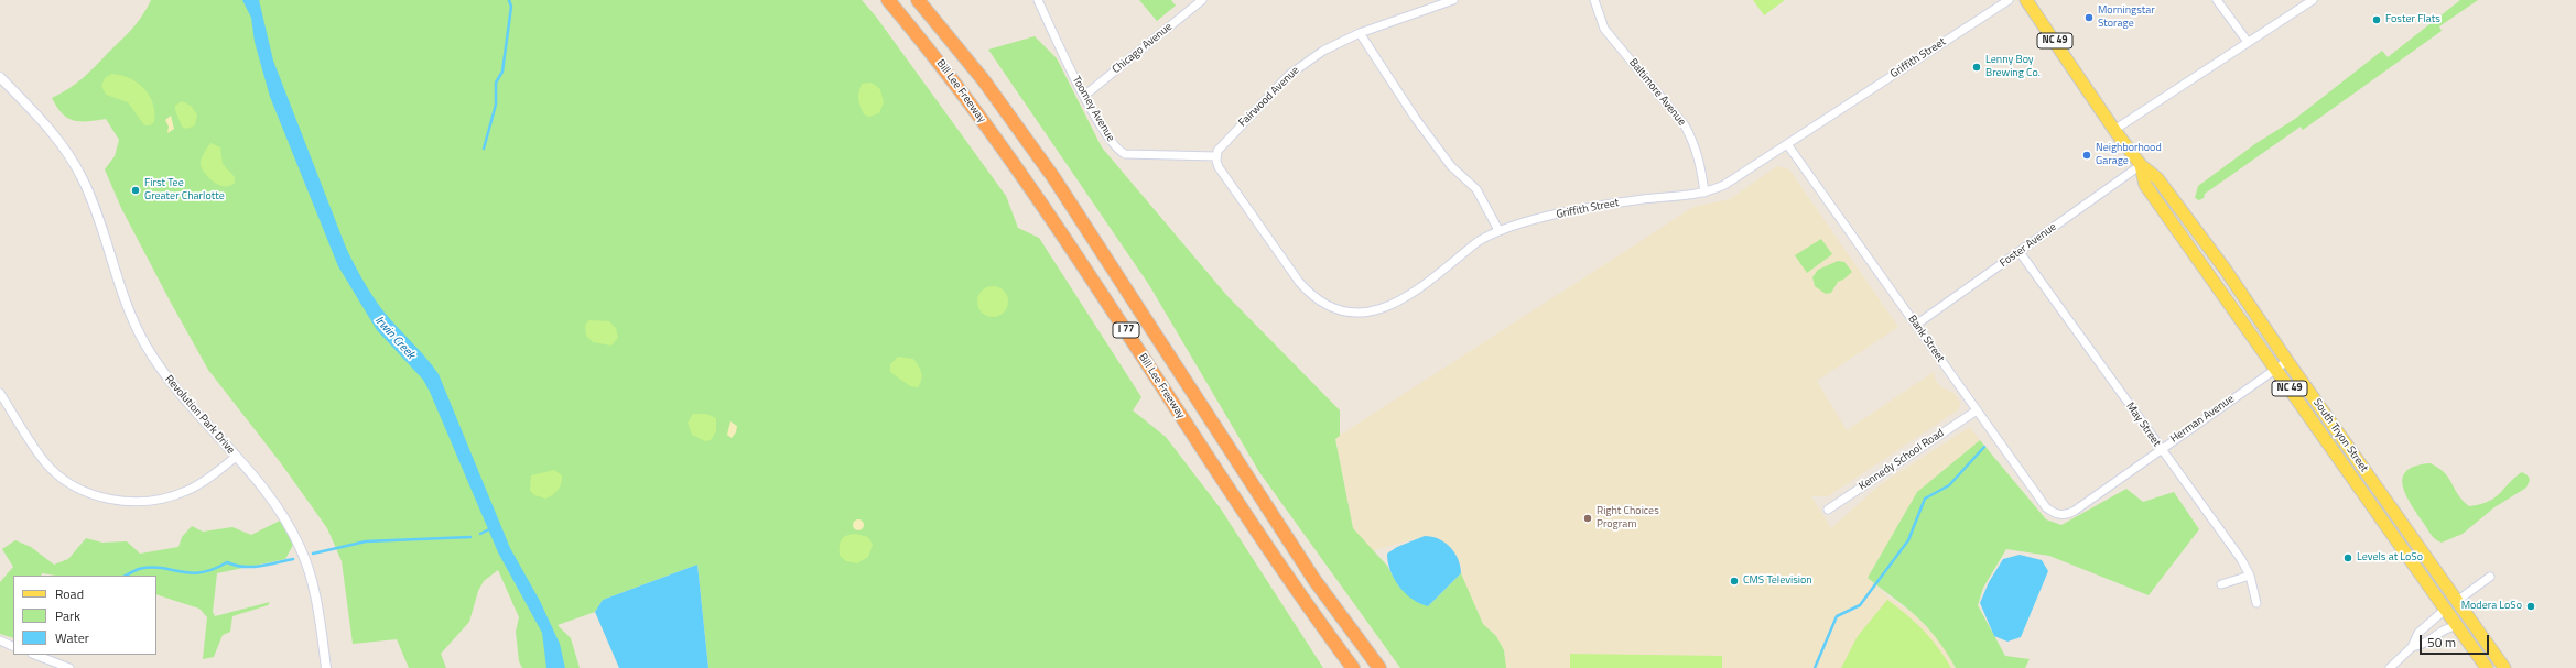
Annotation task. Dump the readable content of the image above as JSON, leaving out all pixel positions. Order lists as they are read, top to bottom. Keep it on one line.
{"streets":{"highway":["Bill Lee Freeway","I 77"],"main road":["NC 49","South Tryon Street"],"street":["Chicago Avenue","Griffith Street","Baltimore Avenue","Fairwood Avenue","Toomey Avenue","Foster Avenue","Bank Street","Revolution Park Drive","Herman Avenue","May Street","Kennedy School Road"]},"crossings":[["Chicago Avenue","Toomey Avenue"],["Griffith Street","Baltimore Avenue"],["Griffith Street","Fairwood Avenue"],["Griffith Street","Toomey Avenue"],["Griffith Street","Bank Street"],["Fairwood Avenue","Toomey Avenue"],["Foster Avenue","Bank Street"],["Foster Avenue","May Street"],["Foster Avenue","South Tryon Street"],["Bank Street","Herman Avenue"],["Bank Street","Kennedy School Road"],["Herman Avenue","May Street"],["Herman Avenue","South Tryon Street"]],"water":["Irwin Creek"],"places":["Morningstar Storage","Foster Flats","Lenny Boy Brewing Co.","Neighborhood Garage","First Tee Greater Charlotte","Right Choices Program","Levels at LoSo","CMS Television","Modera LoSo"],"legend":["Road","Park","Water"],"scale_bar":"50 m"}
